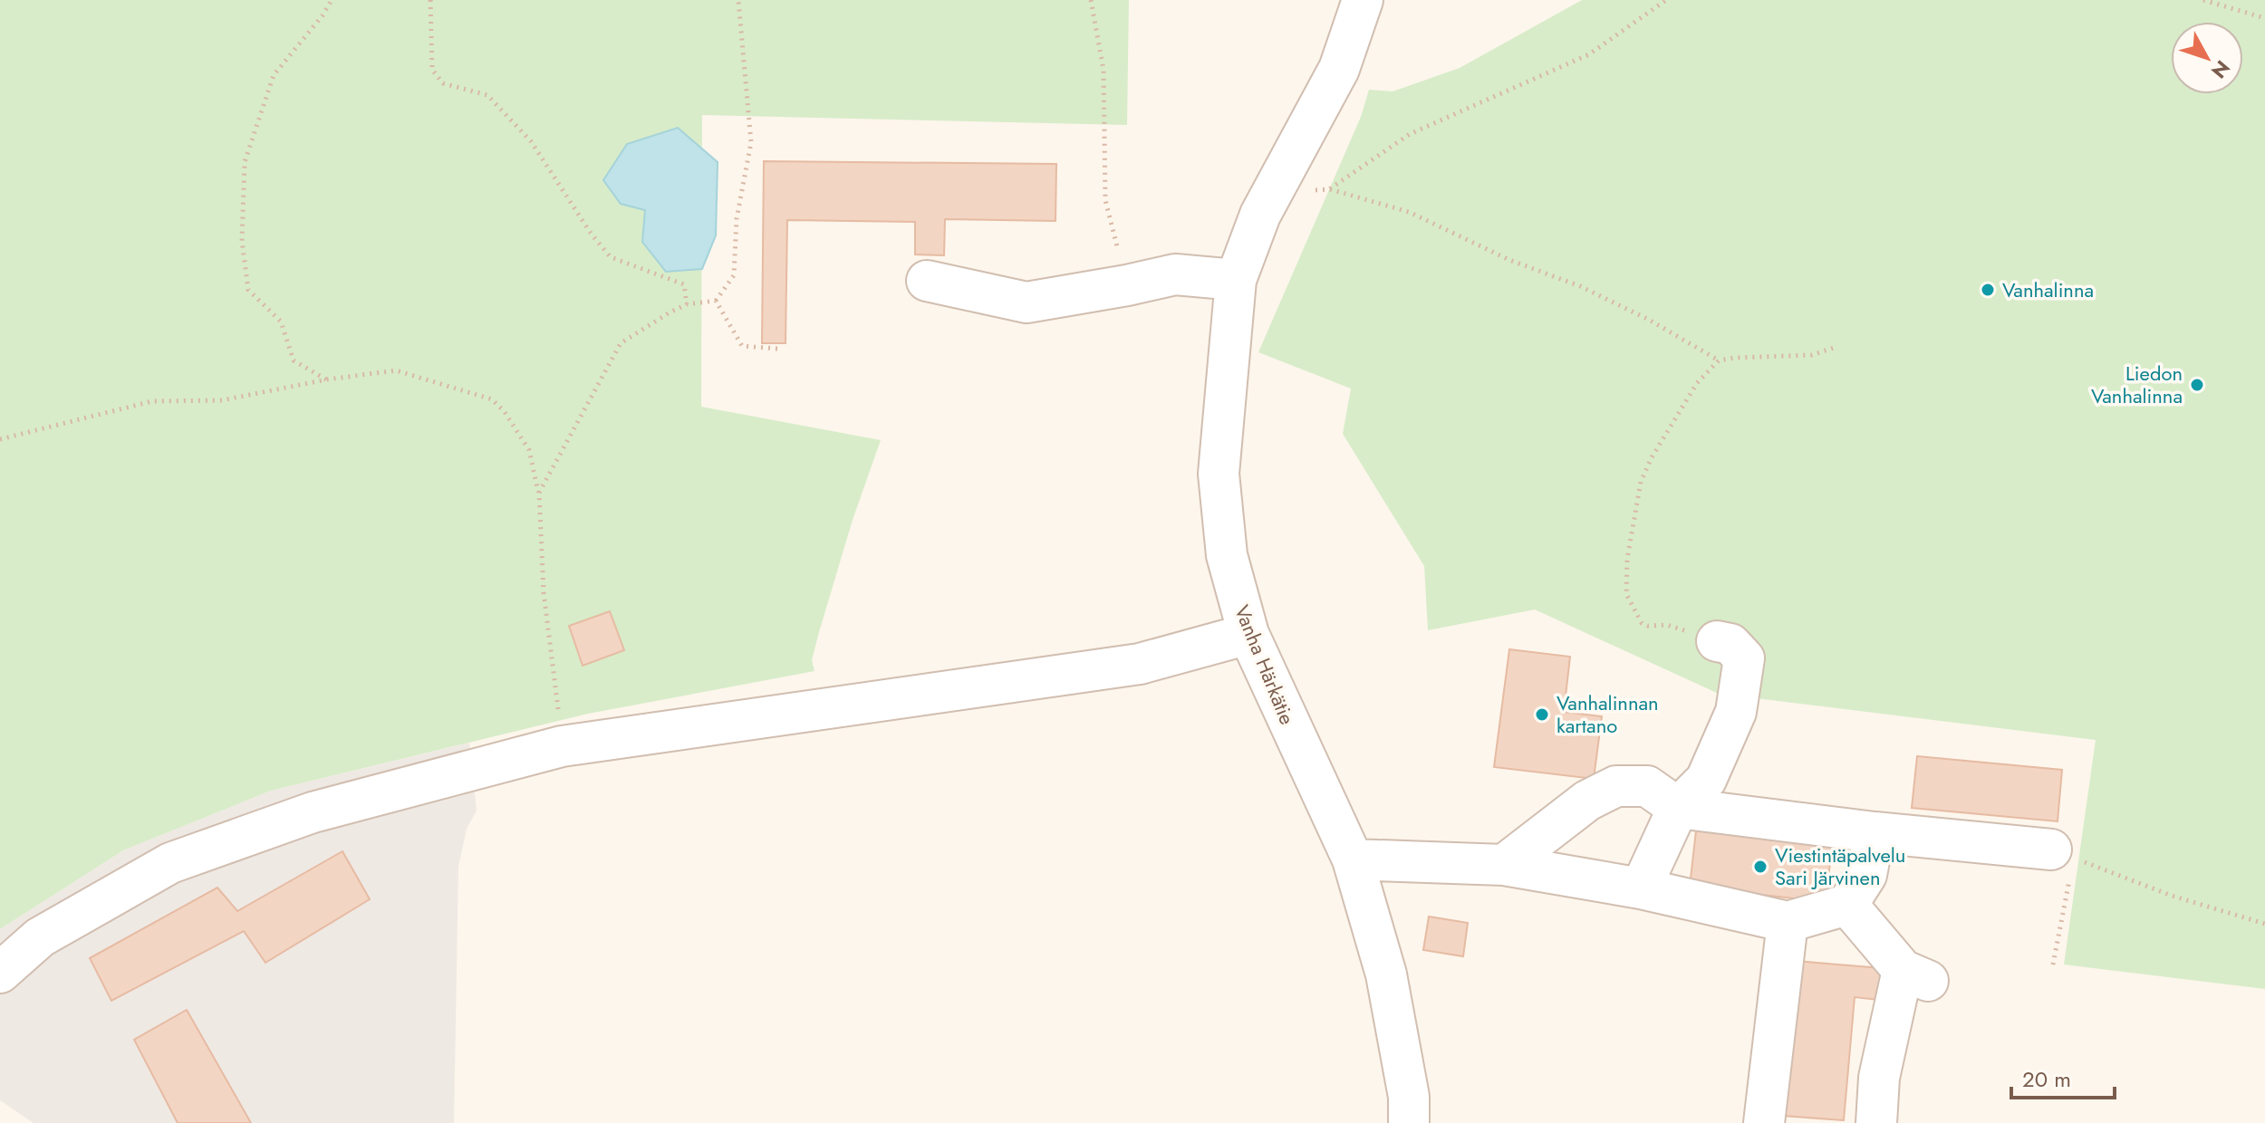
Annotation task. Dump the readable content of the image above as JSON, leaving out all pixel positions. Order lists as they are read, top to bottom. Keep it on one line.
{"streets":{"street":["Vanha Härkätie"]},"places":["Vanhalinna","Liedon Vanhalinna","Vanhalinnan kartano","Viestintäpalvelu Sari Järvinen"],"scale_bar":"20 m","north":"bottom right"}
